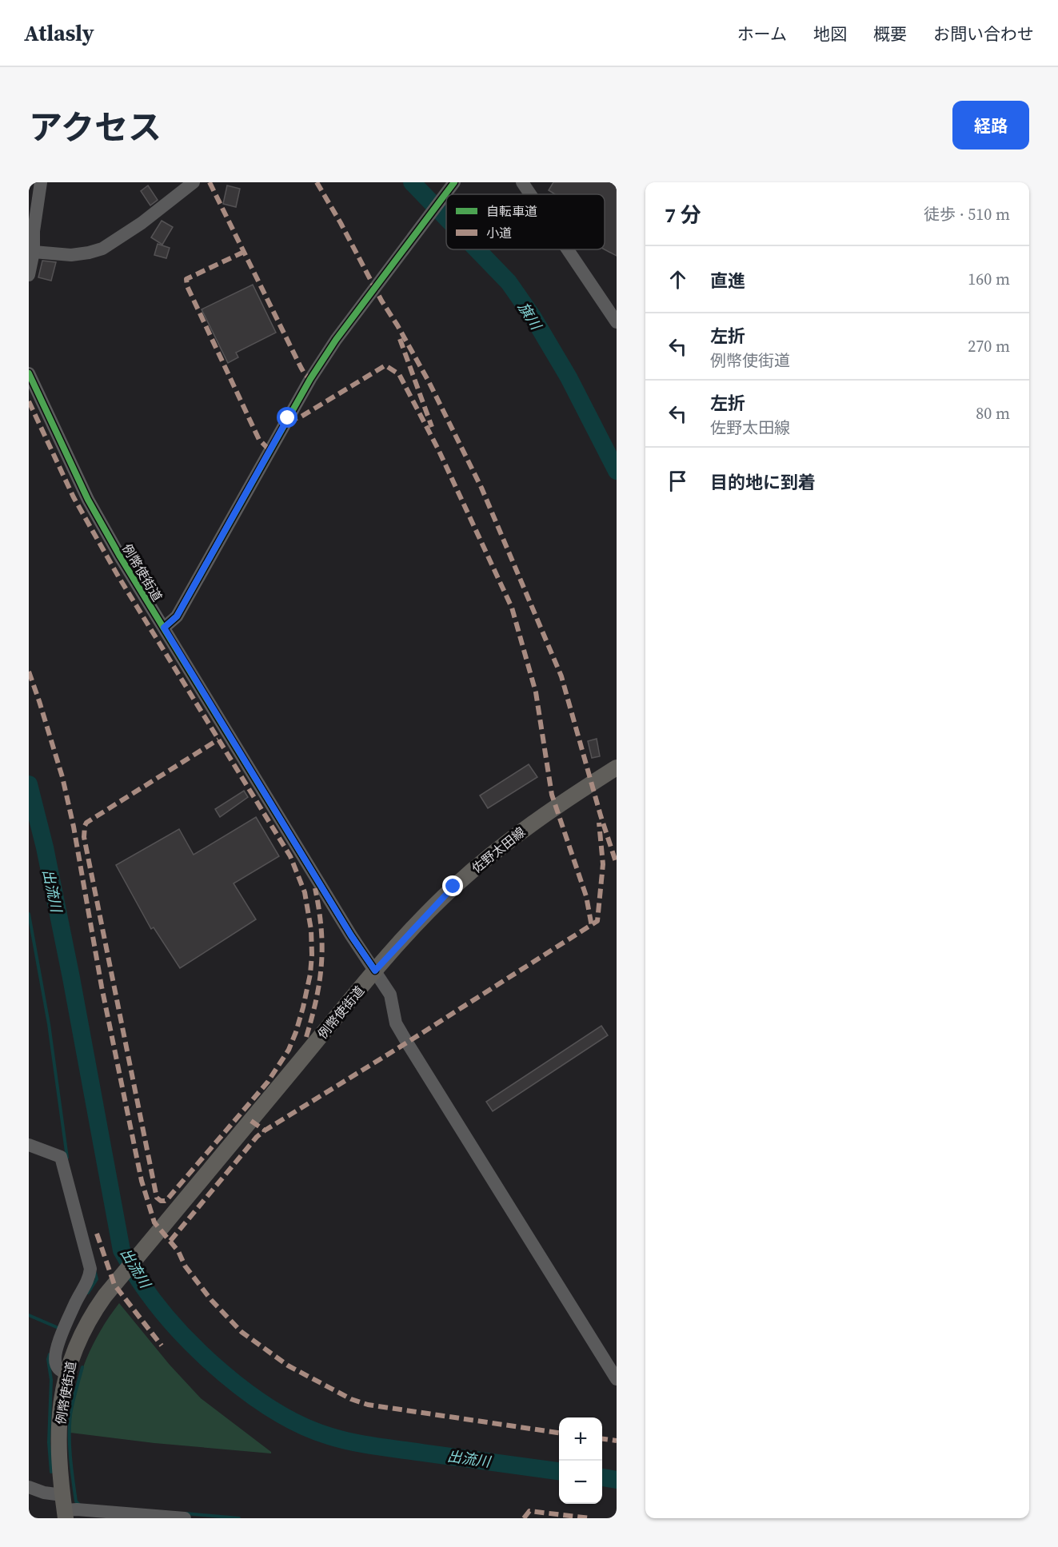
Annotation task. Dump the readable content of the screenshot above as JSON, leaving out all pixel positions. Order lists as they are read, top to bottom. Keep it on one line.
{"streets":{"main road":["例幣使街道","佐野太田線"]},"crossings":[["例幣使街道","佐野太田線"]],"water":["旗川","出流川"],"legend":["自転車道","小道"],"page":{"header":"Atlasly","nav":["ホーム","地図","概要","お問い合わせ"],"title":"アクセス","buttons":"経路","heading":["7 分","徒歩 · 510 m"],"list":[["直進","160 m"],["左折","例幣使街道","270 m"],["左折","佐野太田線","80 m"],"目的地に到着"],"map_buttons":["+","−"]}}
